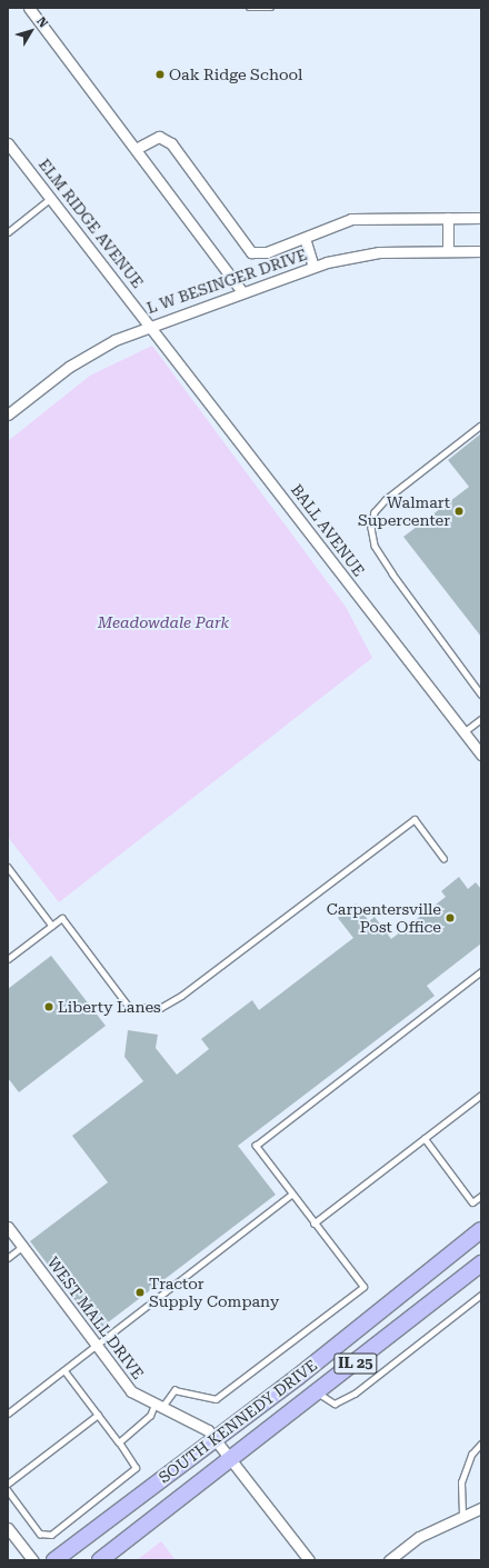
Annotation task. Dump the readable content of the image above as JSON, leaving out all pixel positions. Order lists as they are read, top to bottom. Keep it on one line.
{"streets":{"main road":["IL 25","SOUTH KENNEDY DRIVE"],"street":["ELM RIDGE AVENUE","L W BESINGER DRIVE","BALL AVENUE","WEST MALL DRIVE"]},"crossings":[["ELM RIDGE AVENUE","L W BESINGER DRIVE"],["ELM RIDGE AVENUE","BALL AVENUE"],["L W BESINGER DRIVE","BALL AVENUE"],["WEST MALL DRIVE","SOUTH KENNEDY DRIVE"]],"parks":["Meadowdale Park"],"places":["Oak Ridge School","Walmart Supercenter","Carpentersville Post Office","Liberty Lanes","Tractor Supply Company"],"north":"top right"}
